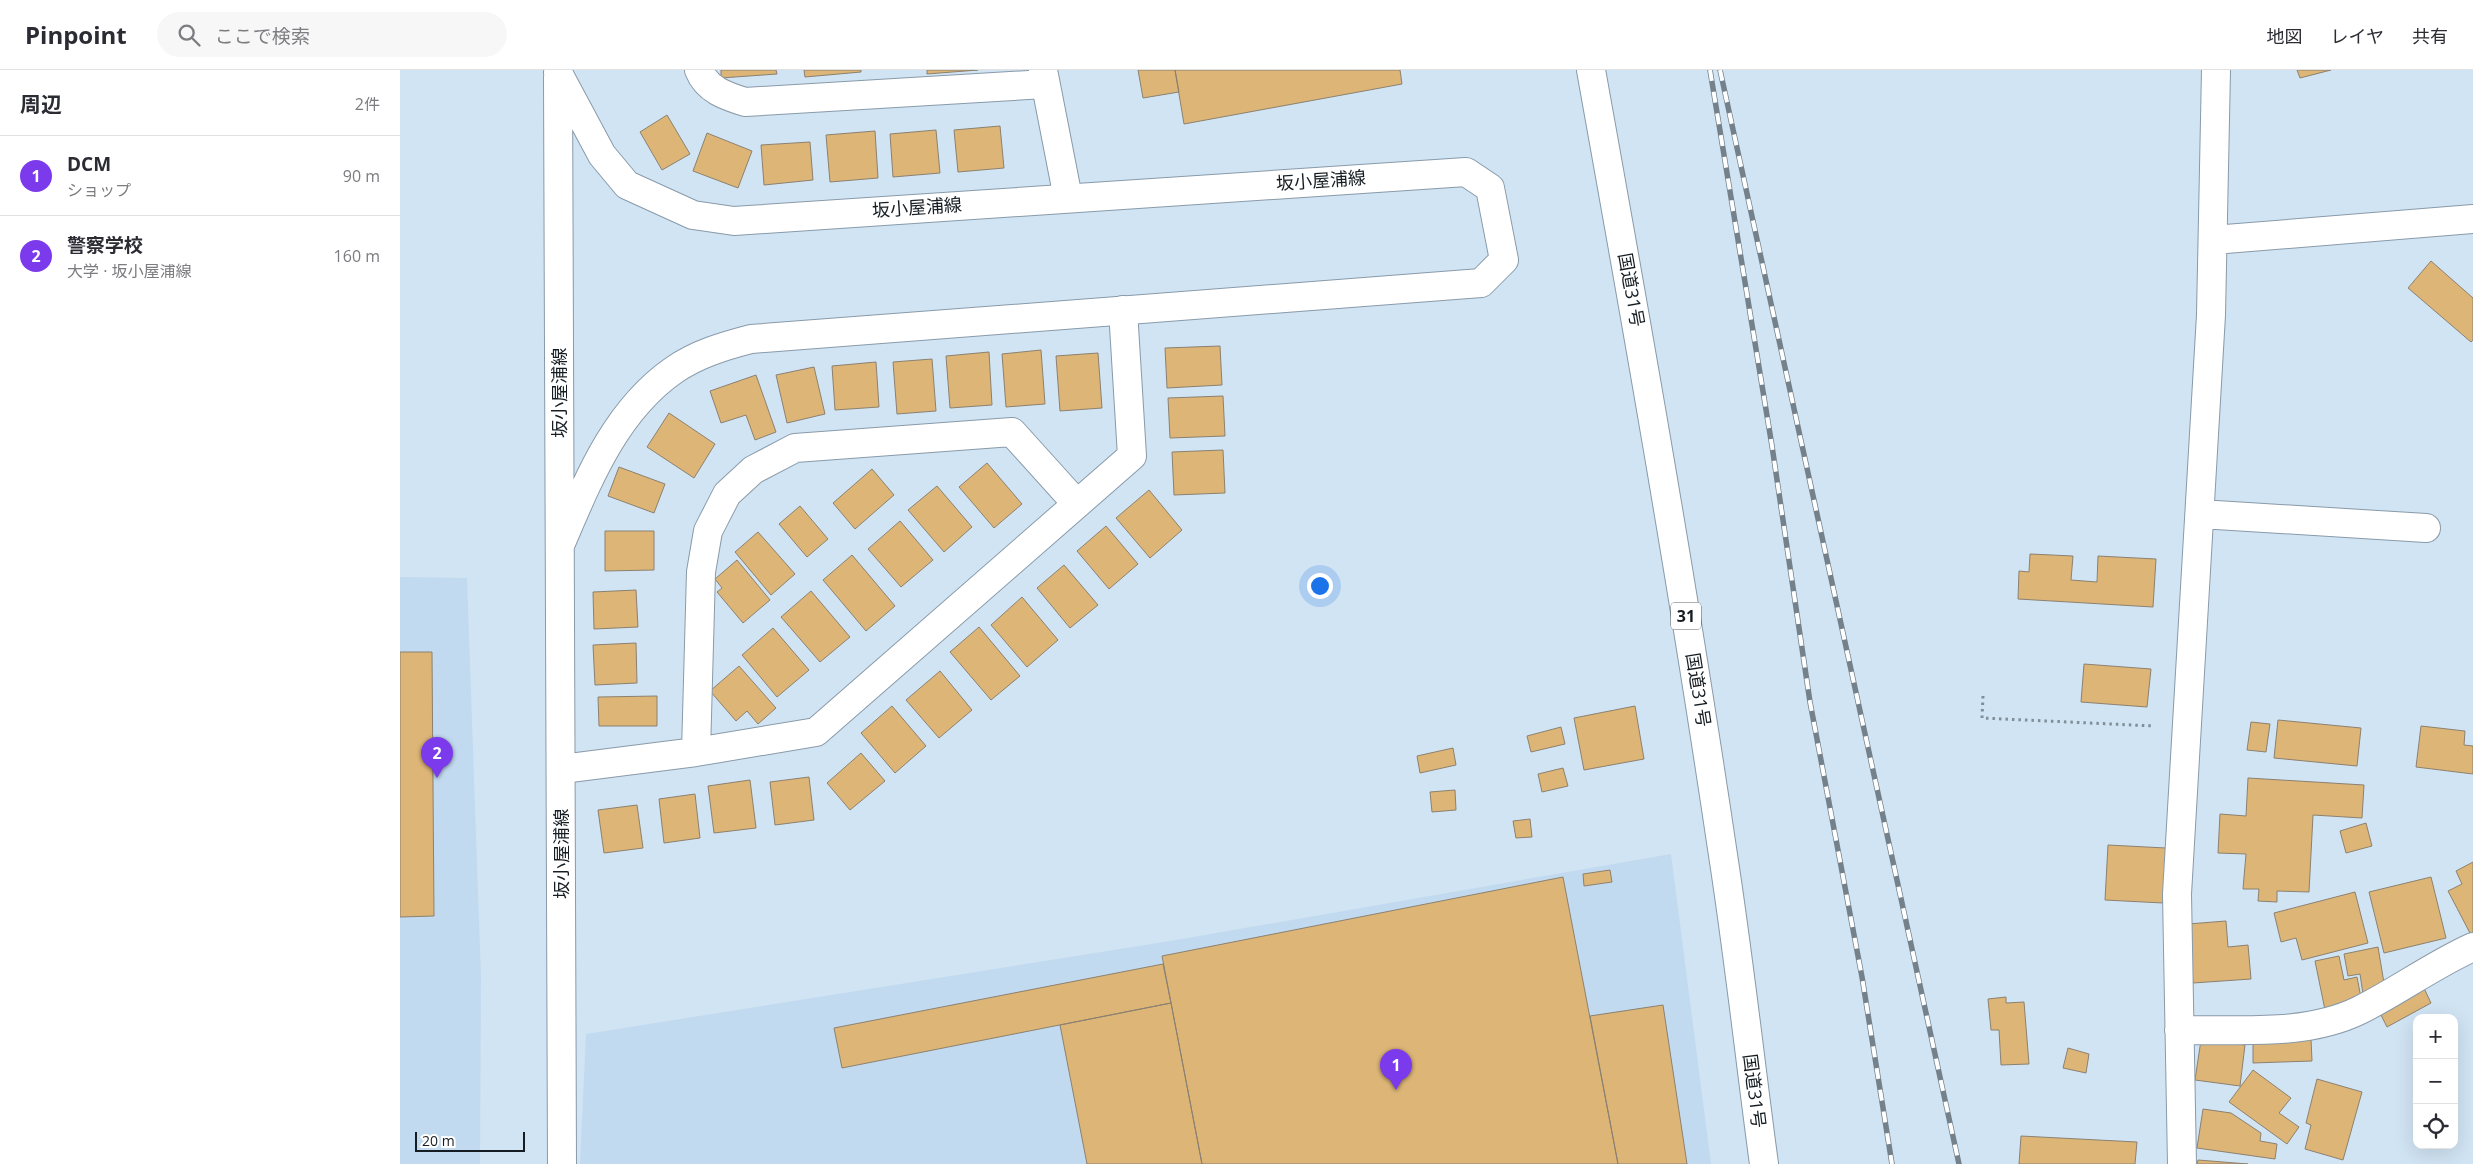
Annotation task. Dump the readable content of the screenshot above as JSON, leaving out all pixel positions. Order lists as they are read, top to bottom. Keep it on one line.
{"streets":{"main road":["坂小屋浦線","国道31号","31"]},"scale_bar":"20 m","page":{"header":"Pinpoint","search":"ここで検索","nav":["地図","レイヤ","共有"],"heading":["周辺","2件"],"list":[{"mark":"1","name":"DCM","note":"ショップ","value":"90 m"},{"mark":"2","name":"警察学校","note":"大学 · 坂小屋浦線","value":"160 m"}],"pins":["2","1"],"map_buttons":["+","−"],"scale":"20 m"}}
